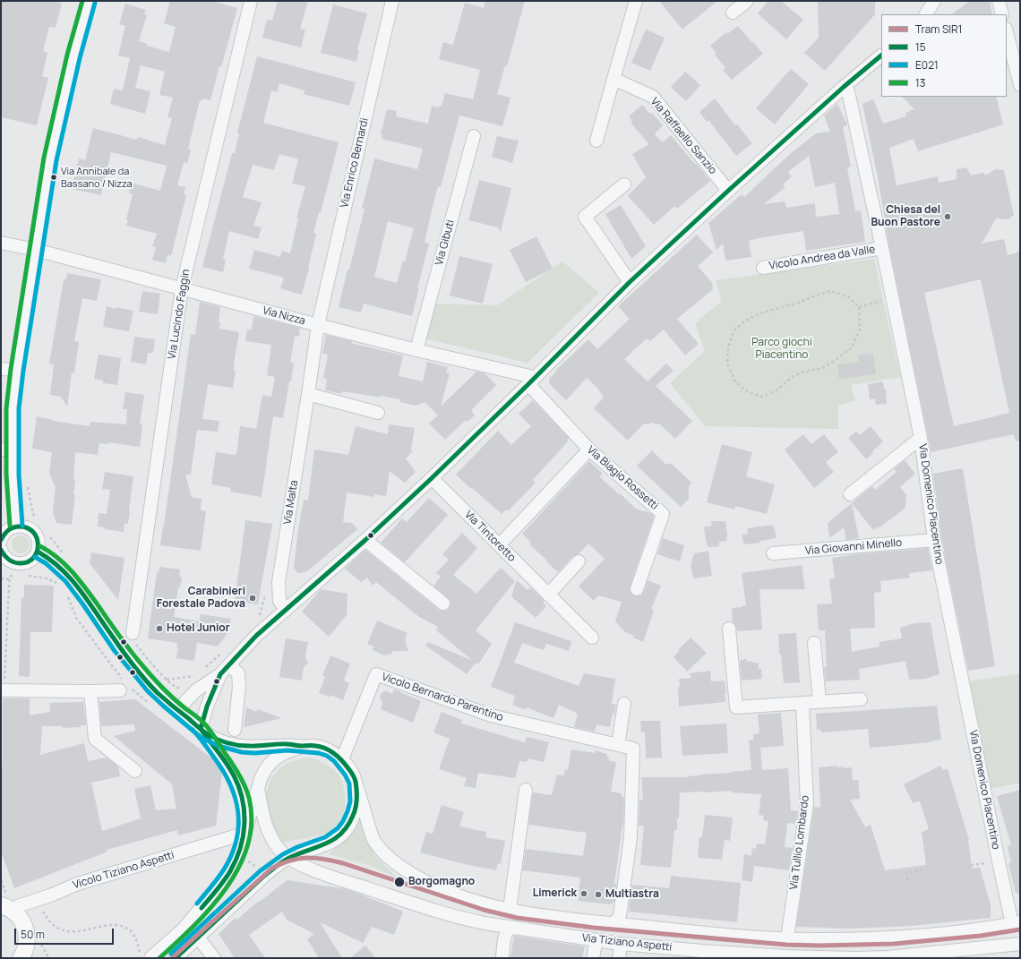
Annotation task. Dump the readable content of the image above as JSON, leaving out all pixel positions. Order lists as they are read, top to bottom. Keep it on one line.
{"streets":{"street":["Via Raffaello Sanzio","Via Enrico Bernardi","Via Gibuti","Vicolo Andrea da Valle","Via Lucindo Faggin","Via Nizza","Via Biagio Rossetti","Via Malta","Via Domenico Piacentino","Via Tintoretto","Via Giovanni Minello","Vicolo Bernardo Parentino","Via Tullio Lombardo","Vicolo Tiziano Aspetti","Via Tiziano Aspetti"]},"crossings":[["Via Enrico Bernardi","Via Nizza"],["Via Enrico Bernardi","Via Malta"],["Via Gibuti","Via Nizza"],["Vicolo Andrea da Valle","Via Domenico Piacentino"],["Via Lucindo Faggin","Via Nizza"],["Via Nizza","Via Biagio Rossetti"],["Via Nizza","Via Malta"],["Via Domenico Piacentino","Via Giovanni Minello"],["Via Domenico Piacentino","Via Tiziano Aspetti"],["Vicolo Bernardo Parentino","Via Tiziano Aspetti"],["Via Tullio Lombardo","Via Tiziano Aspetti"]],"parks":["Parco giochi Piacentino"],"places":["Via Annibale da Bassano / Nizza","Chiesa del Buon Pastore","Carabinieri Forestale Padova","Hotel Junior","Borgomagno","Limerick","Multiastra"],"lines":["transit line 13","transit line E021","transit line 15","tram line SIR1"],"legend":["Tram SIR1","15","E021","13"],"scale_bar":"50 m"}
